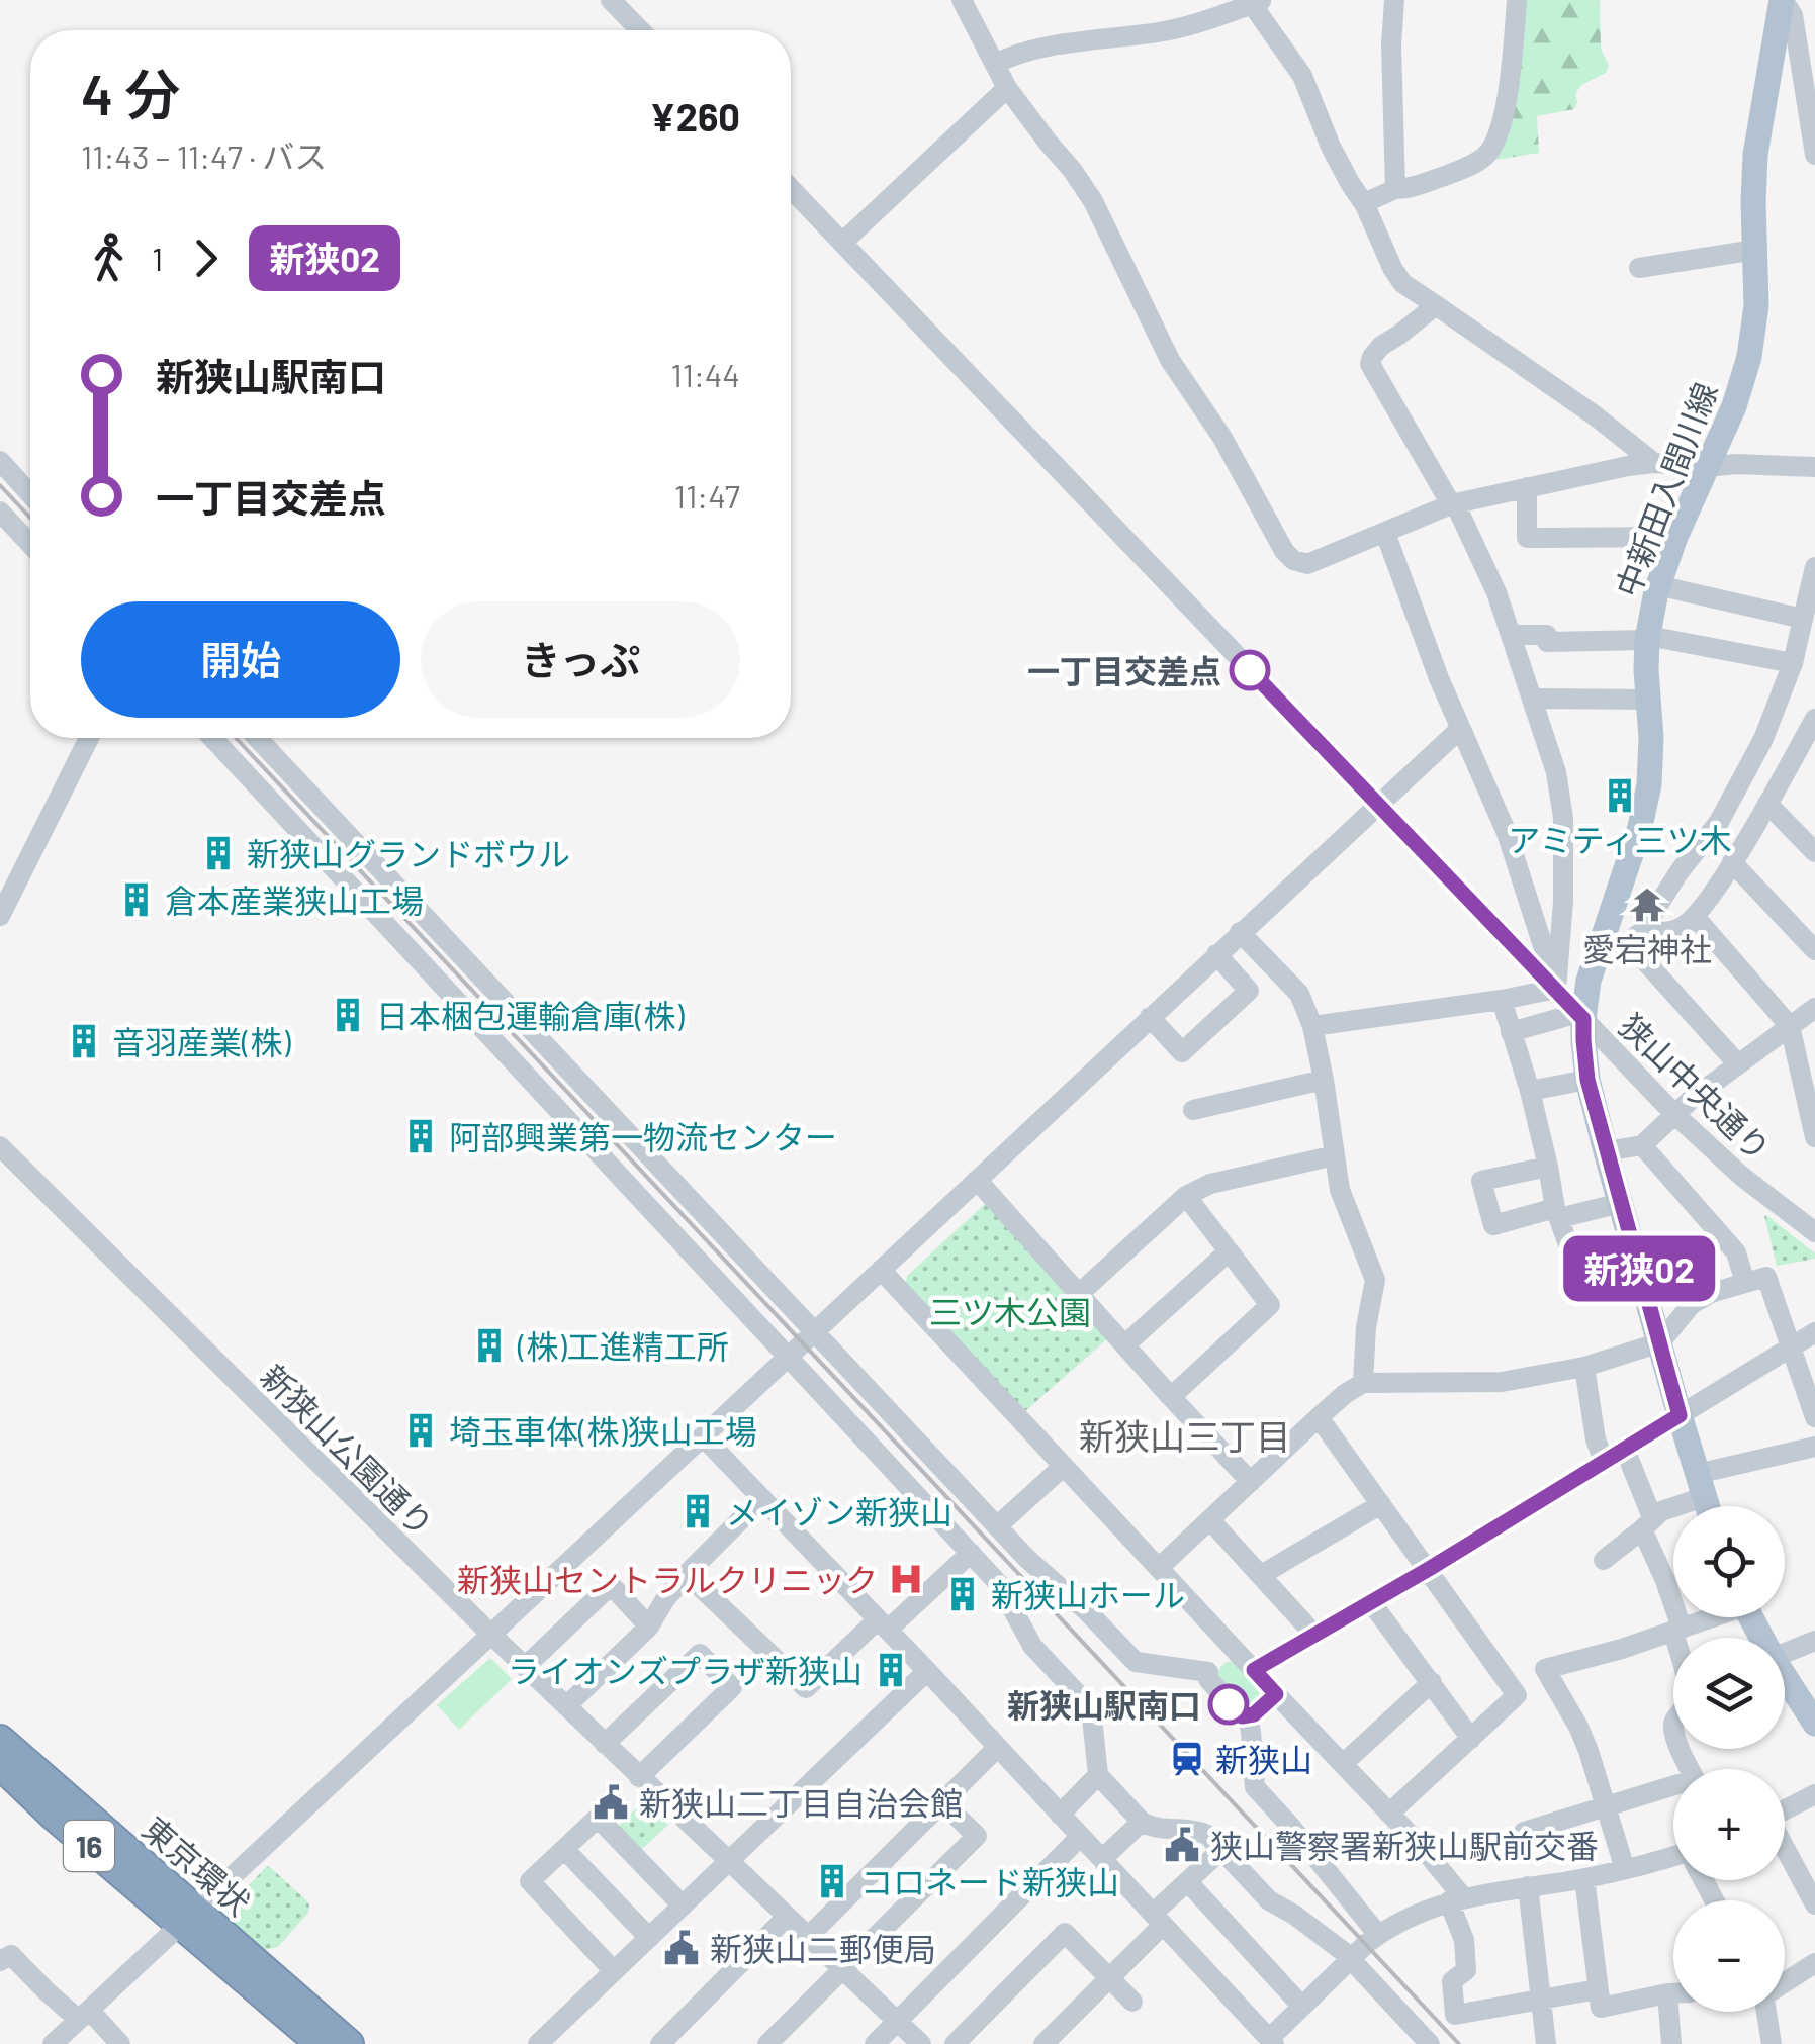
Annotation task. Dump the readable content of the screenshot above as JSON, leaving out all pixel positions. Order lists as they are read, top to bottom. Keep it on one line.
{"streets":{"highway":["16","東京環状"],"main road":["中新田入間川線"],"street":["狭山中央通り","新狭山公園通り"]},"crossings":[["中新田入間川線","狭山中央通り"]],"districts":["新狭山三丁目"],"parks":["三ツ木公園"],"places":{"other":["一丁目交差点","新狭山駅南口"],"building":["アミティ三ツ木","新狭山グランドボウル","倉本産業狭山工場","日本梱包運輸倉庫(株)","音羽産業(株)","阿部興業第一物流センター","(株)工進精工所","埼玉車体(株)狭山工場","メイゾン新狭山","新狭山ホール","ライオンズプラザ新狭山","コロネード新狭山"],"temple":["愛宕神社"],"hospital":["新狭山セントラルクリニック"],"station":["新狭山"],"public building":["新狭山二丁目自治会館","狭山警察署新狭山駅前交番","新狭山二郵便局"]},"lines":["bus line 新狭02"],"page":{"on_map":"新狭02","heading":["4 分","11:43 – 11:47 · バス","¥260"],"legs":["1","新狭02"],"list":[{"name":"新狭山駅南口","value":"11:44"},{"name":"一丁目交差点","value":"11:47"}],"buttons":["開始","きっぷ"],"map_buttons":["+","−"]}}
